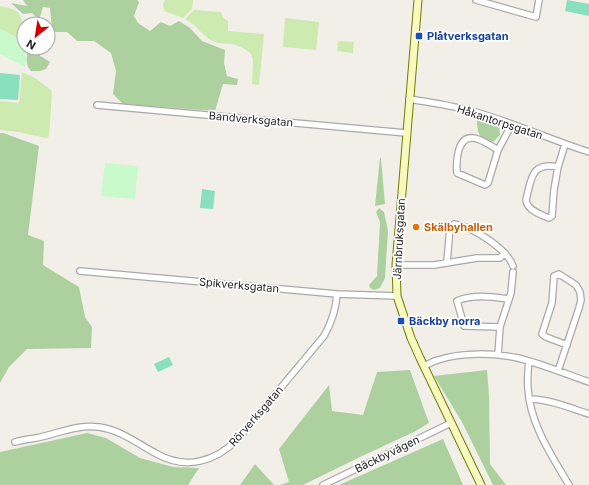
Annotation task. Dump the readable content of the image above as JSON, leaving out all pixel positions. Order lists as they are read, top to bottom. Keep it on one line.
{"streets":{"street":["Bandverksgatan","Håkantorpsgatan","Järnbruksgatan","Spikverksgatan","Rörverksgatan","Bäckbyvägen"]},"crossings":[["Bandverksgatan","Järnbruksgatan"],["Håkantorpsgatan","Järnbruksgatan"],["Järnbruksgatan","Spikverksgatan"],["Järnbruksgatan","Bäckbyvägen"],["Spikverksgatan","Rörverksgatan"]],"places":{"transit":["Plåtverksgatan","Bäckby norra"],"other":["Skälbyhallen"]},"north":"bottom left"}
